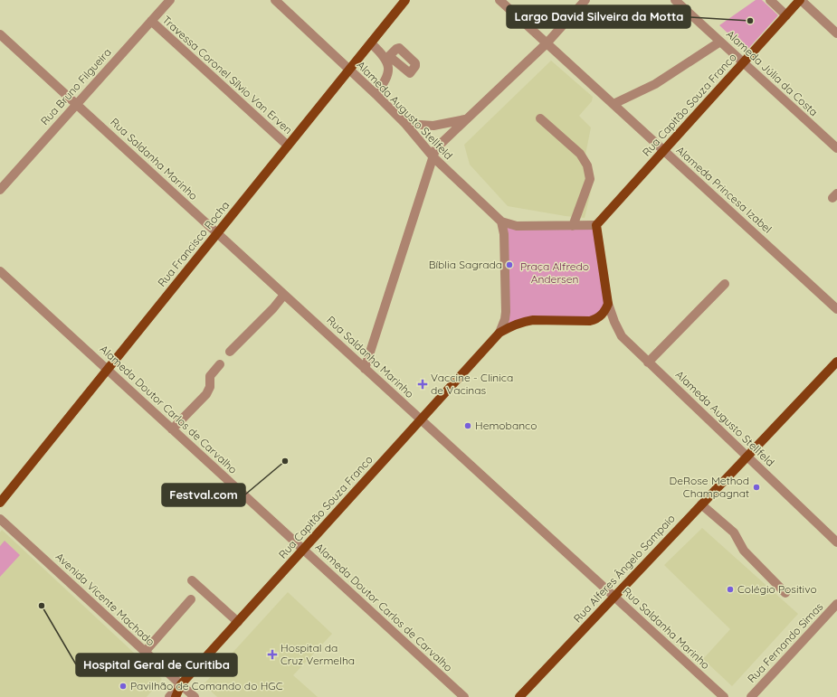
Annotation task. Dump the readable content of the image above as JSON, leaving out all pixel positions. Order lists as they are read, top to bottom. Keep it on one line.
{"streets":{"main road":["Rua Capitão Souza Franco","Rua Francisco Rocha","Rua Alferes Ângelo Sampaio"],"street":["Alameda Júlia da Costa","Travessa Coronel Sílvio Van Erven","Rua Bruno Filgueira","Alameda Augusto Stellfeld","Rua Saldanha Marinho","Alameda Princesa Izabel","Alameda Doutor Carlos de Carvalho","Avenida Vicente Machado","Rua Fernando Simas"]},"crossings":[["Alameda Júlia da Costa","Rua Capitão Souza Franco"],["Travessa Coronel Sílvio Van Erven","Rua Bruno Filgueira"],["Travessa Coronel Sílvio Van Erven","Rua Francisco Rocha"],["Rua Bruno Filgueira","Rua Saldanha Marinho"],["Rua Capitão Souza Franco","Rua Saldanha Marinho"],["Rua Capitão Souza Franco","Alameda Princesa Izabel"],["Rua Capitão Souza Franco","Alameda Doutor Carlos de Carvalho"],["Rua Capitão Souza Franco","Avenida Vicente Machado"],["Alameda Augusto Stellfeld","Rua Francisco Rocha"],["Alameda Augusto Stellfeld","Rua Alferes Ângelo Sampaio"],["Rua Saldanha Marinho","Rua Francisco Rocha"],["Rua Saldanha Marinho","Rua Alferes Ângelo Sampaio"],["Rua Francisco Rocha","Alameda Doutor Carlos de Carvalho"]],"parks":["Praça Alfredo Andersen"],"places":{"other":["Largo David Silveira da Motta","Bíblia Sagrada","Hemobanco","Festval.com","DeRose Method Champagnat","Colégio Positivo","Hospital Geral de Curitiba","Pavilhão de Comando do HGC"],"health":["Vaccine - Clinica de Vacinas","Hospital da Cruz Vermelha"]}}
